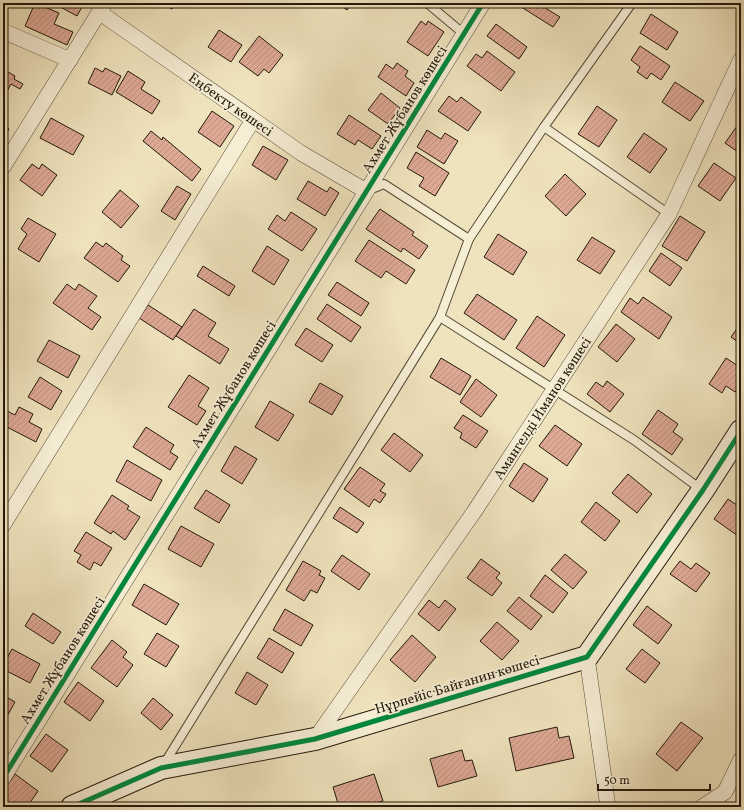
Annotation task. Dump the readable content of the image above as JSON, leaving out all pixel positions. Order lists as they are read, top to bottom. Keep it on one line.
{"streets":{"street":["Еңбекту көшесі","Ахмет Жұбанов көшесі","Амангелді Иманов көшесі","Нұрпейіс Байғанин көшесі"]},"crossings":[["Еңбекту көшесі","Ахмет Жұбанов көшесі"],["Амангелді Иманов көшесі","Нұрпейіс Байғанин көшесі"]],"scale_bar":"50 m"}
